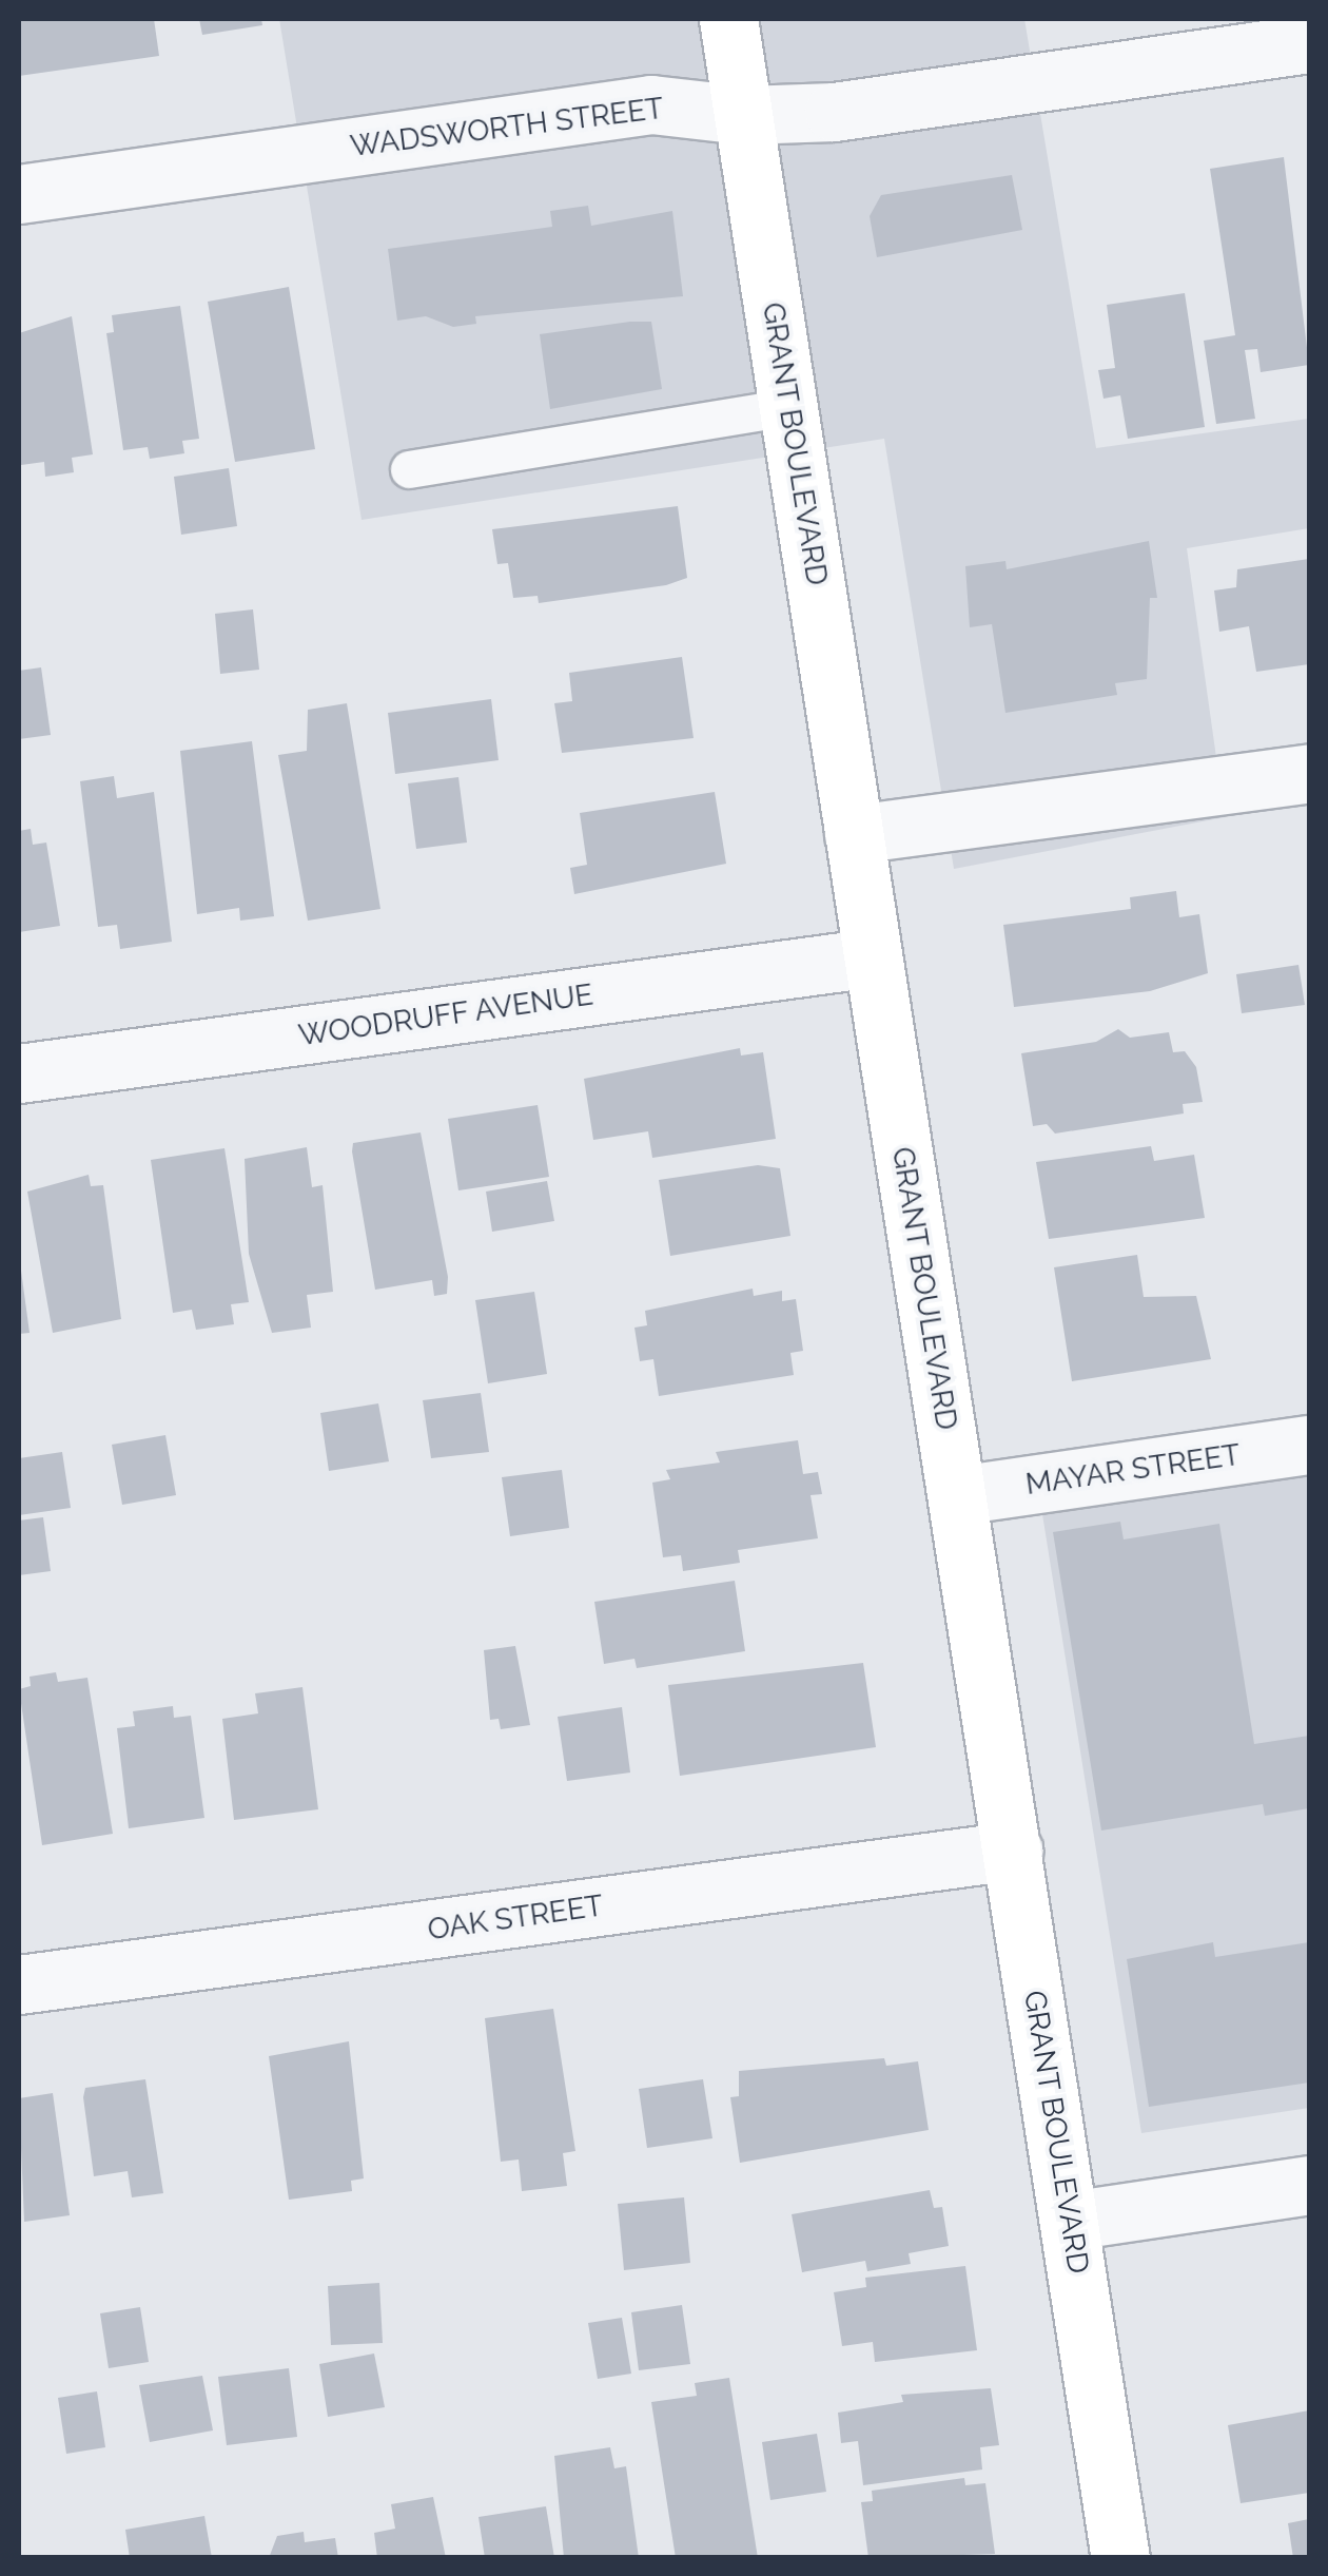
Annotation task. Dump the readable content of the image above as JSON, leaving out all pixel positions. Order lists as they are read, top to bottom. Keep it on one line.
{"streets":{"street":["WADSWORTH STREET","GRANT BOULEVARD","WOODRUFF AVENUE","MAYAR STREET","OAK STREET"]},"crossings":[["WADSWORTH STREET","GRANT BOULEVARD"],["GRANT BOULEVARD","WOODRUFF AVENUE"],["GRANT BOULEVARD","MAYAR STREET"],["GRANT BOULEVARD","OAK STREET"]]}
